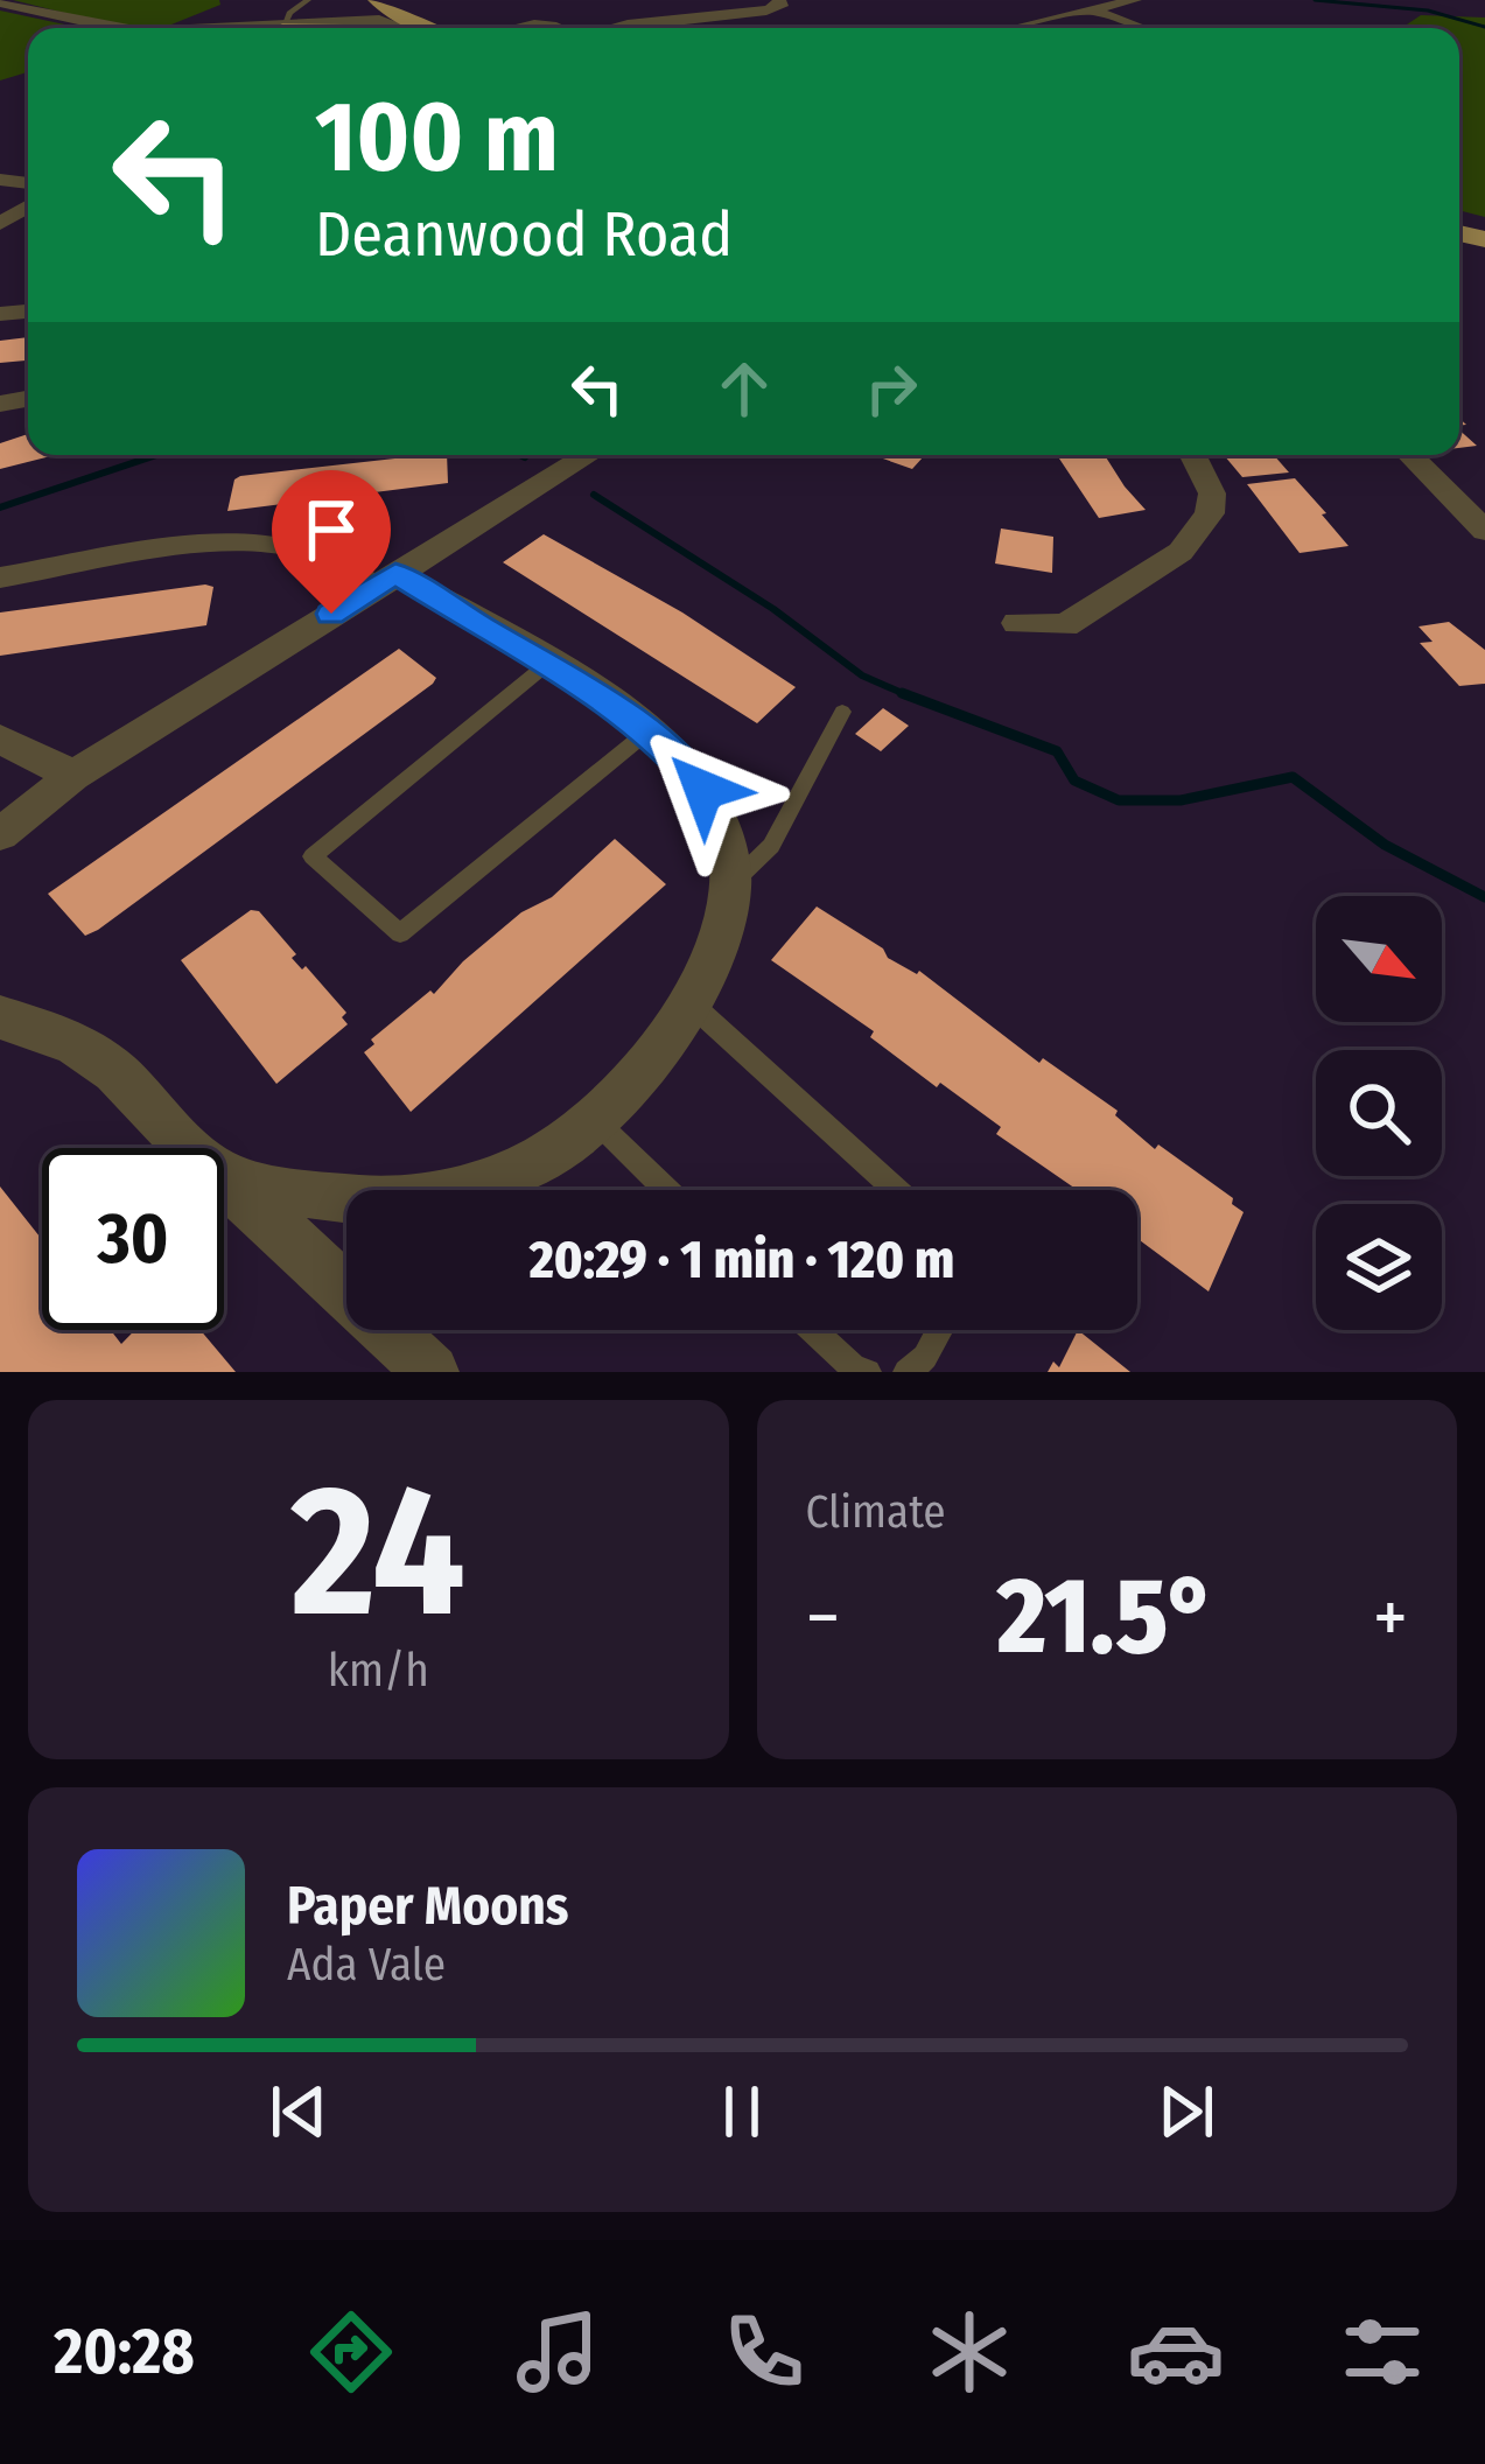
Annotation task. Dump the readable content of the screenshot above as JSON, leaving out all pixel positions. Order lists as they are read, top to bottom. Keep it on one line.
{"north":"bottom right","page":{"turn":["100 m","Deanwood Road"],"limit":"30","trip":"20:29 · 1 min · 120 m","tile":[["24","km/h"],"Climate"],"heat":["−","21.5°","+"],"song":["Paper Moons","Ada Vale"],"tabs":"20:28"}}
